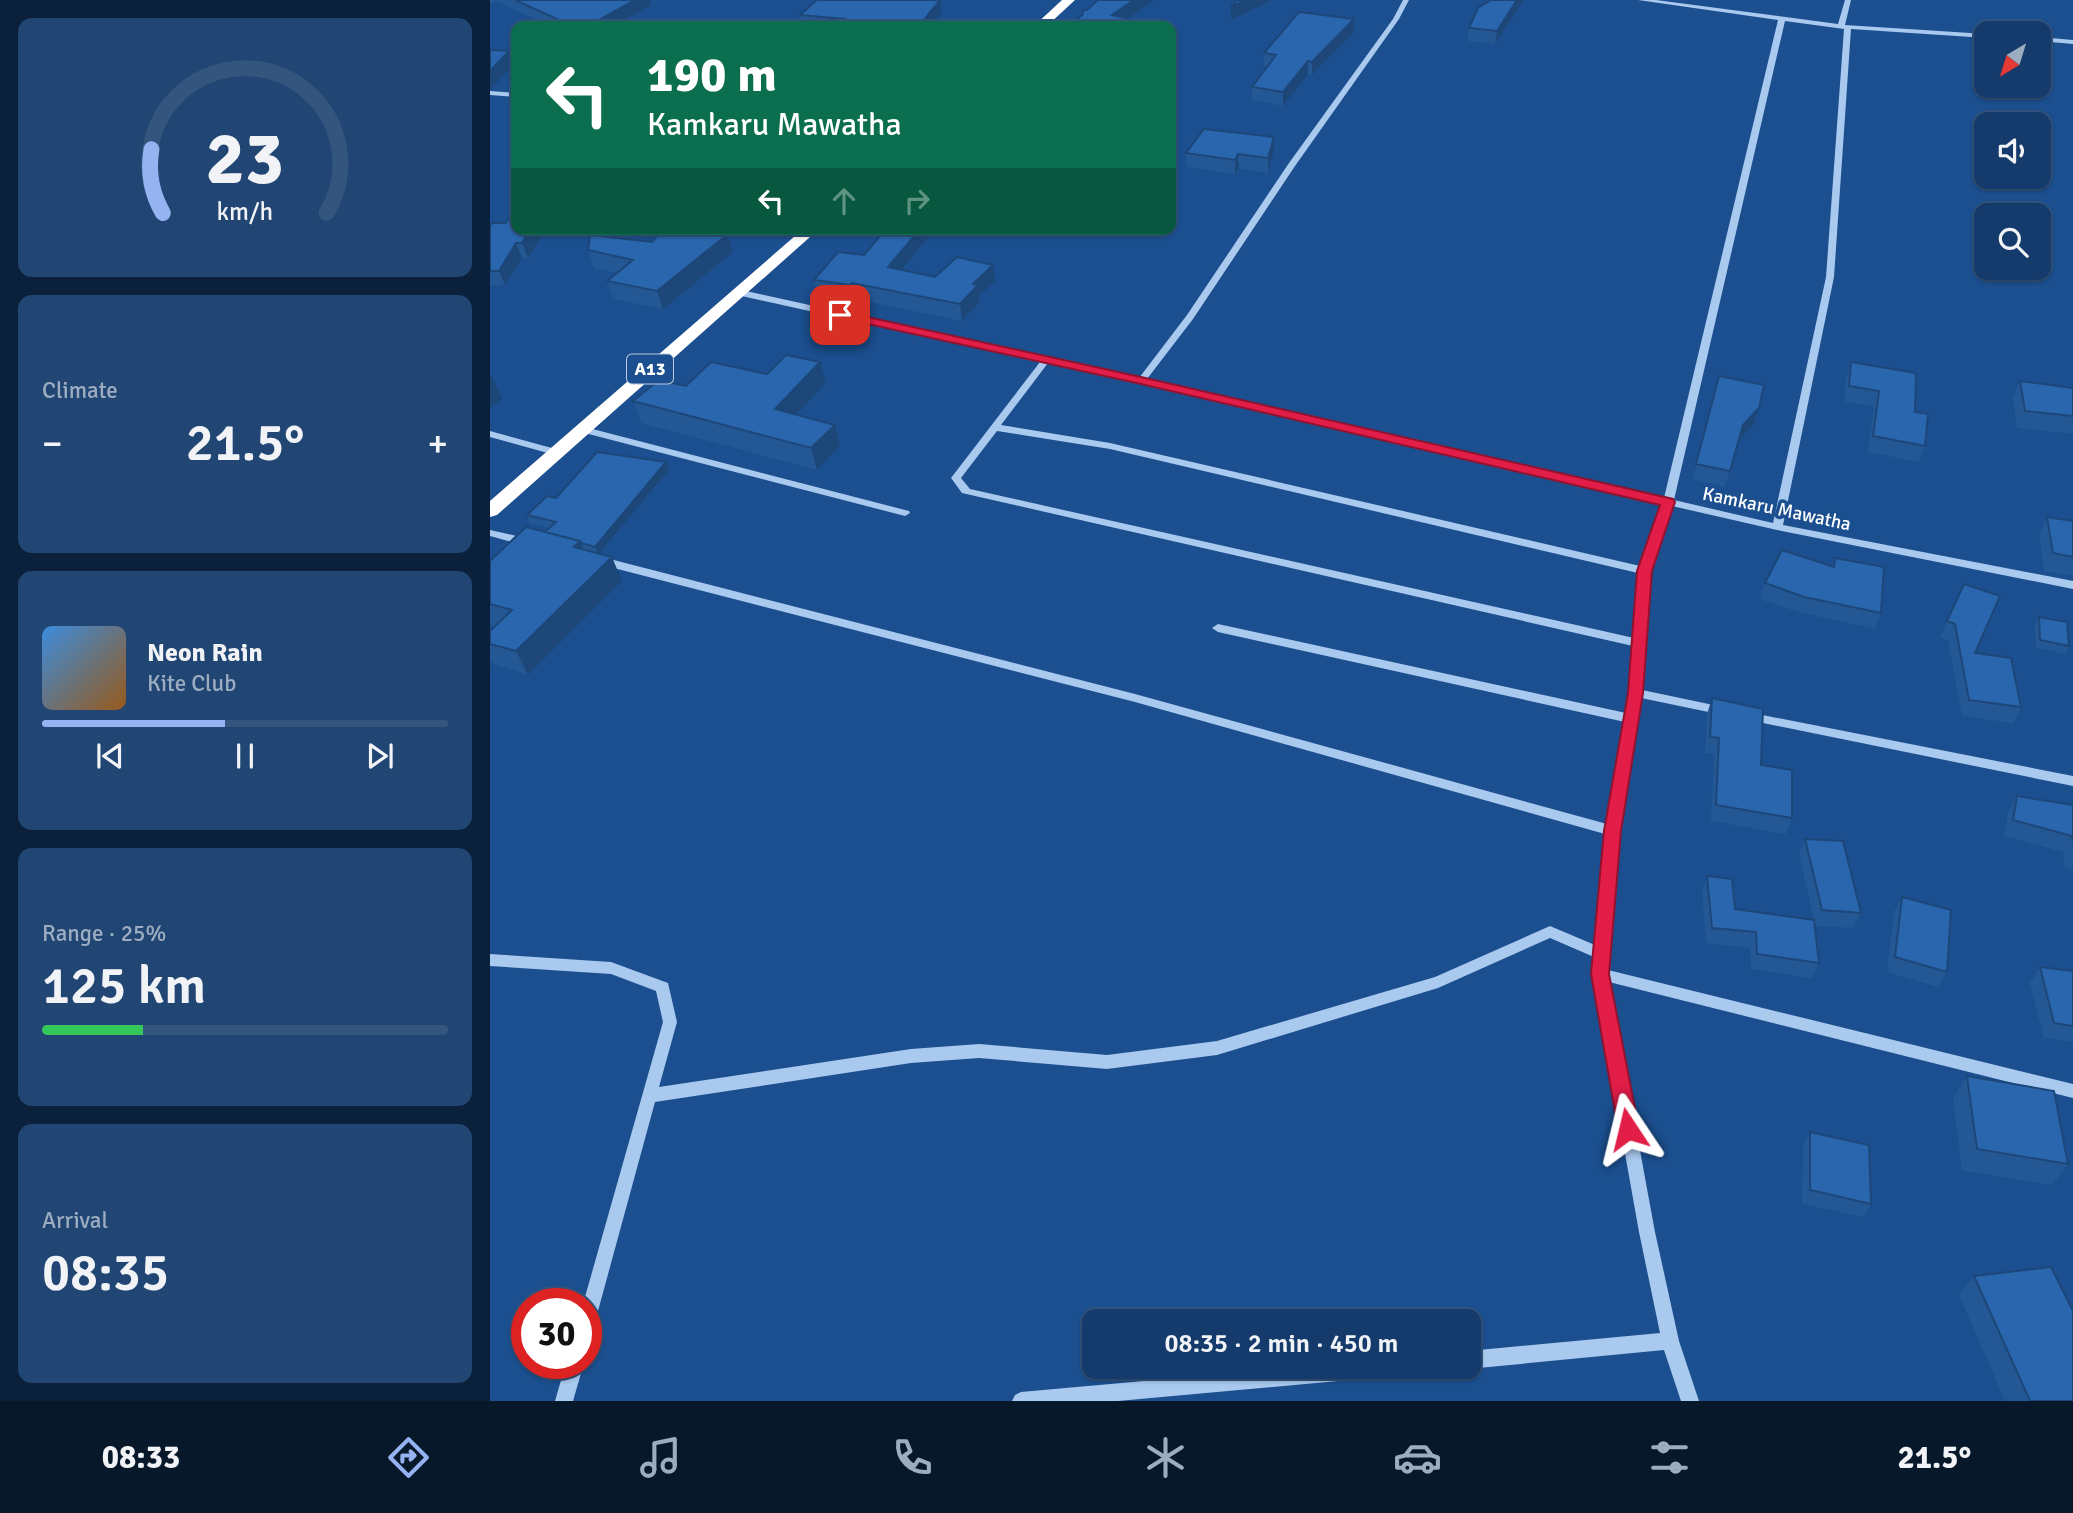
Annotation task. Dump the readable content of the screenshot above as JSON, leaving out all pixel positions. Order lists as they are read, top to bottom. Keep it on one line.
{"streets":{"highway":["A13"],"street":["Kamkaru Mawatha"]},"crossings":[["A13","Kamkaru Mawatha"]],"north":"bottom left","page":{"turn":["190 m","Kamkaru Mawatha"],"tile":["Climate",["Range · 25%","125 km"],["Arrival","08:35"]],"heat":["−","21.5°","+"],"song":["Neon Rain","Kite Club"],"limit":"30","trip":"08:35 · 2 min · 450 m","tabs":["08:33","21.5°"],"gauge":["23","km/h"]}}
